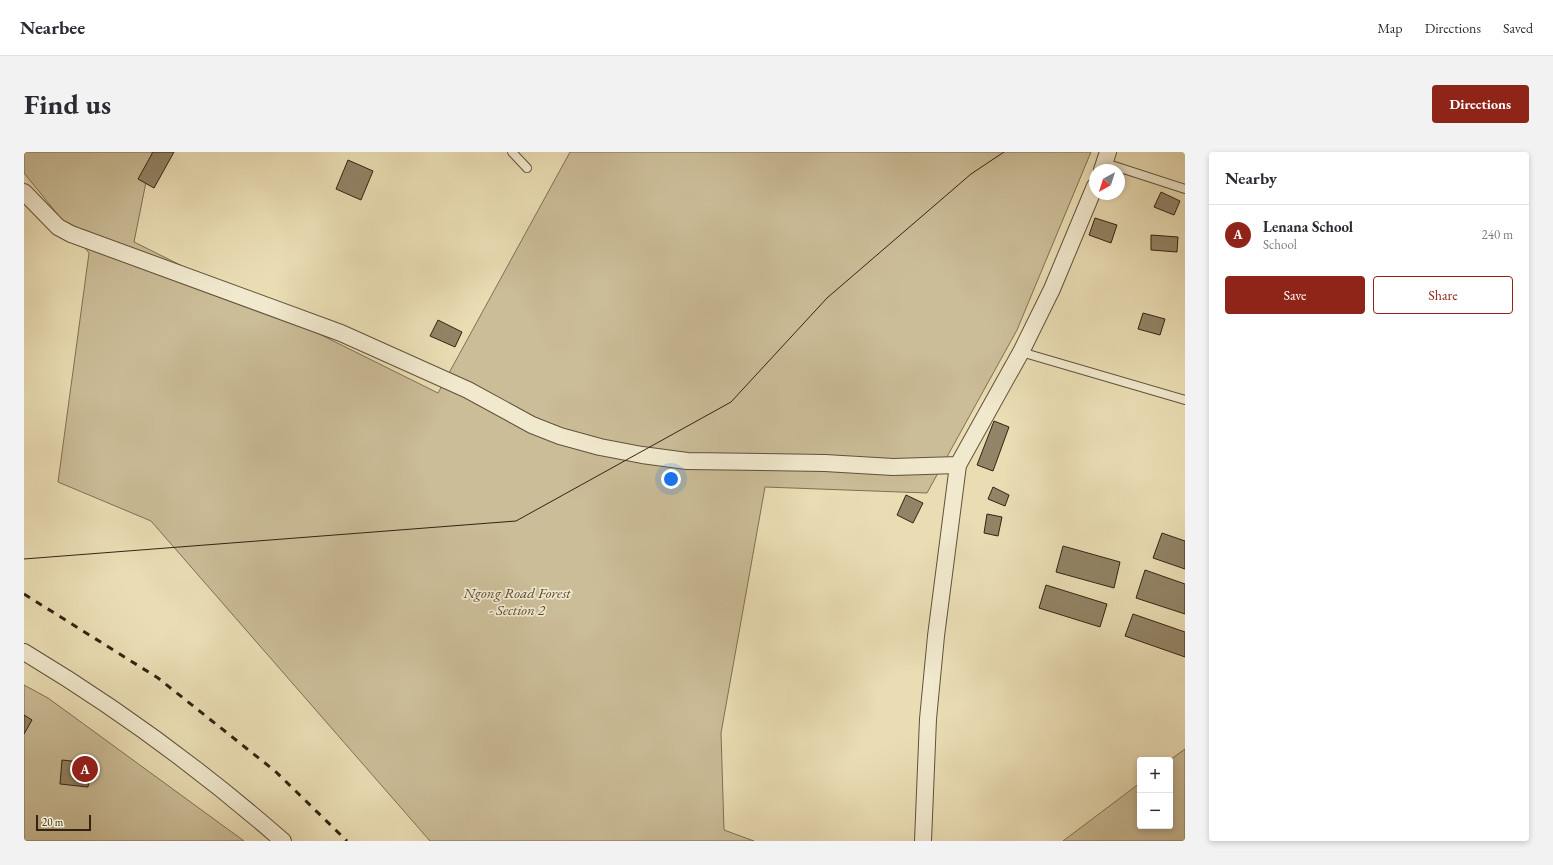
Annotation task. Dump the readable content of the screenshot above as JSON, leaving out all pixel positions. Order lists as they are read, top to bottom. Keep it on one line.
{"parks":["Ngong Road Forest - Section 2"],"scale_bar":"20 m","north":"bottom left","page":{"header":"Nearbee","nav":["Map","Directions","Saved"],"buttons":["Directions",["Save","Share"]],"title":"Find us","heading":"Nearby","list":[{"mark":"A","name":"Lenana School","note":"School","value":"240 m"}],"pins":"A","map_buttons":["+","−"],"scale":"20 m"}}
